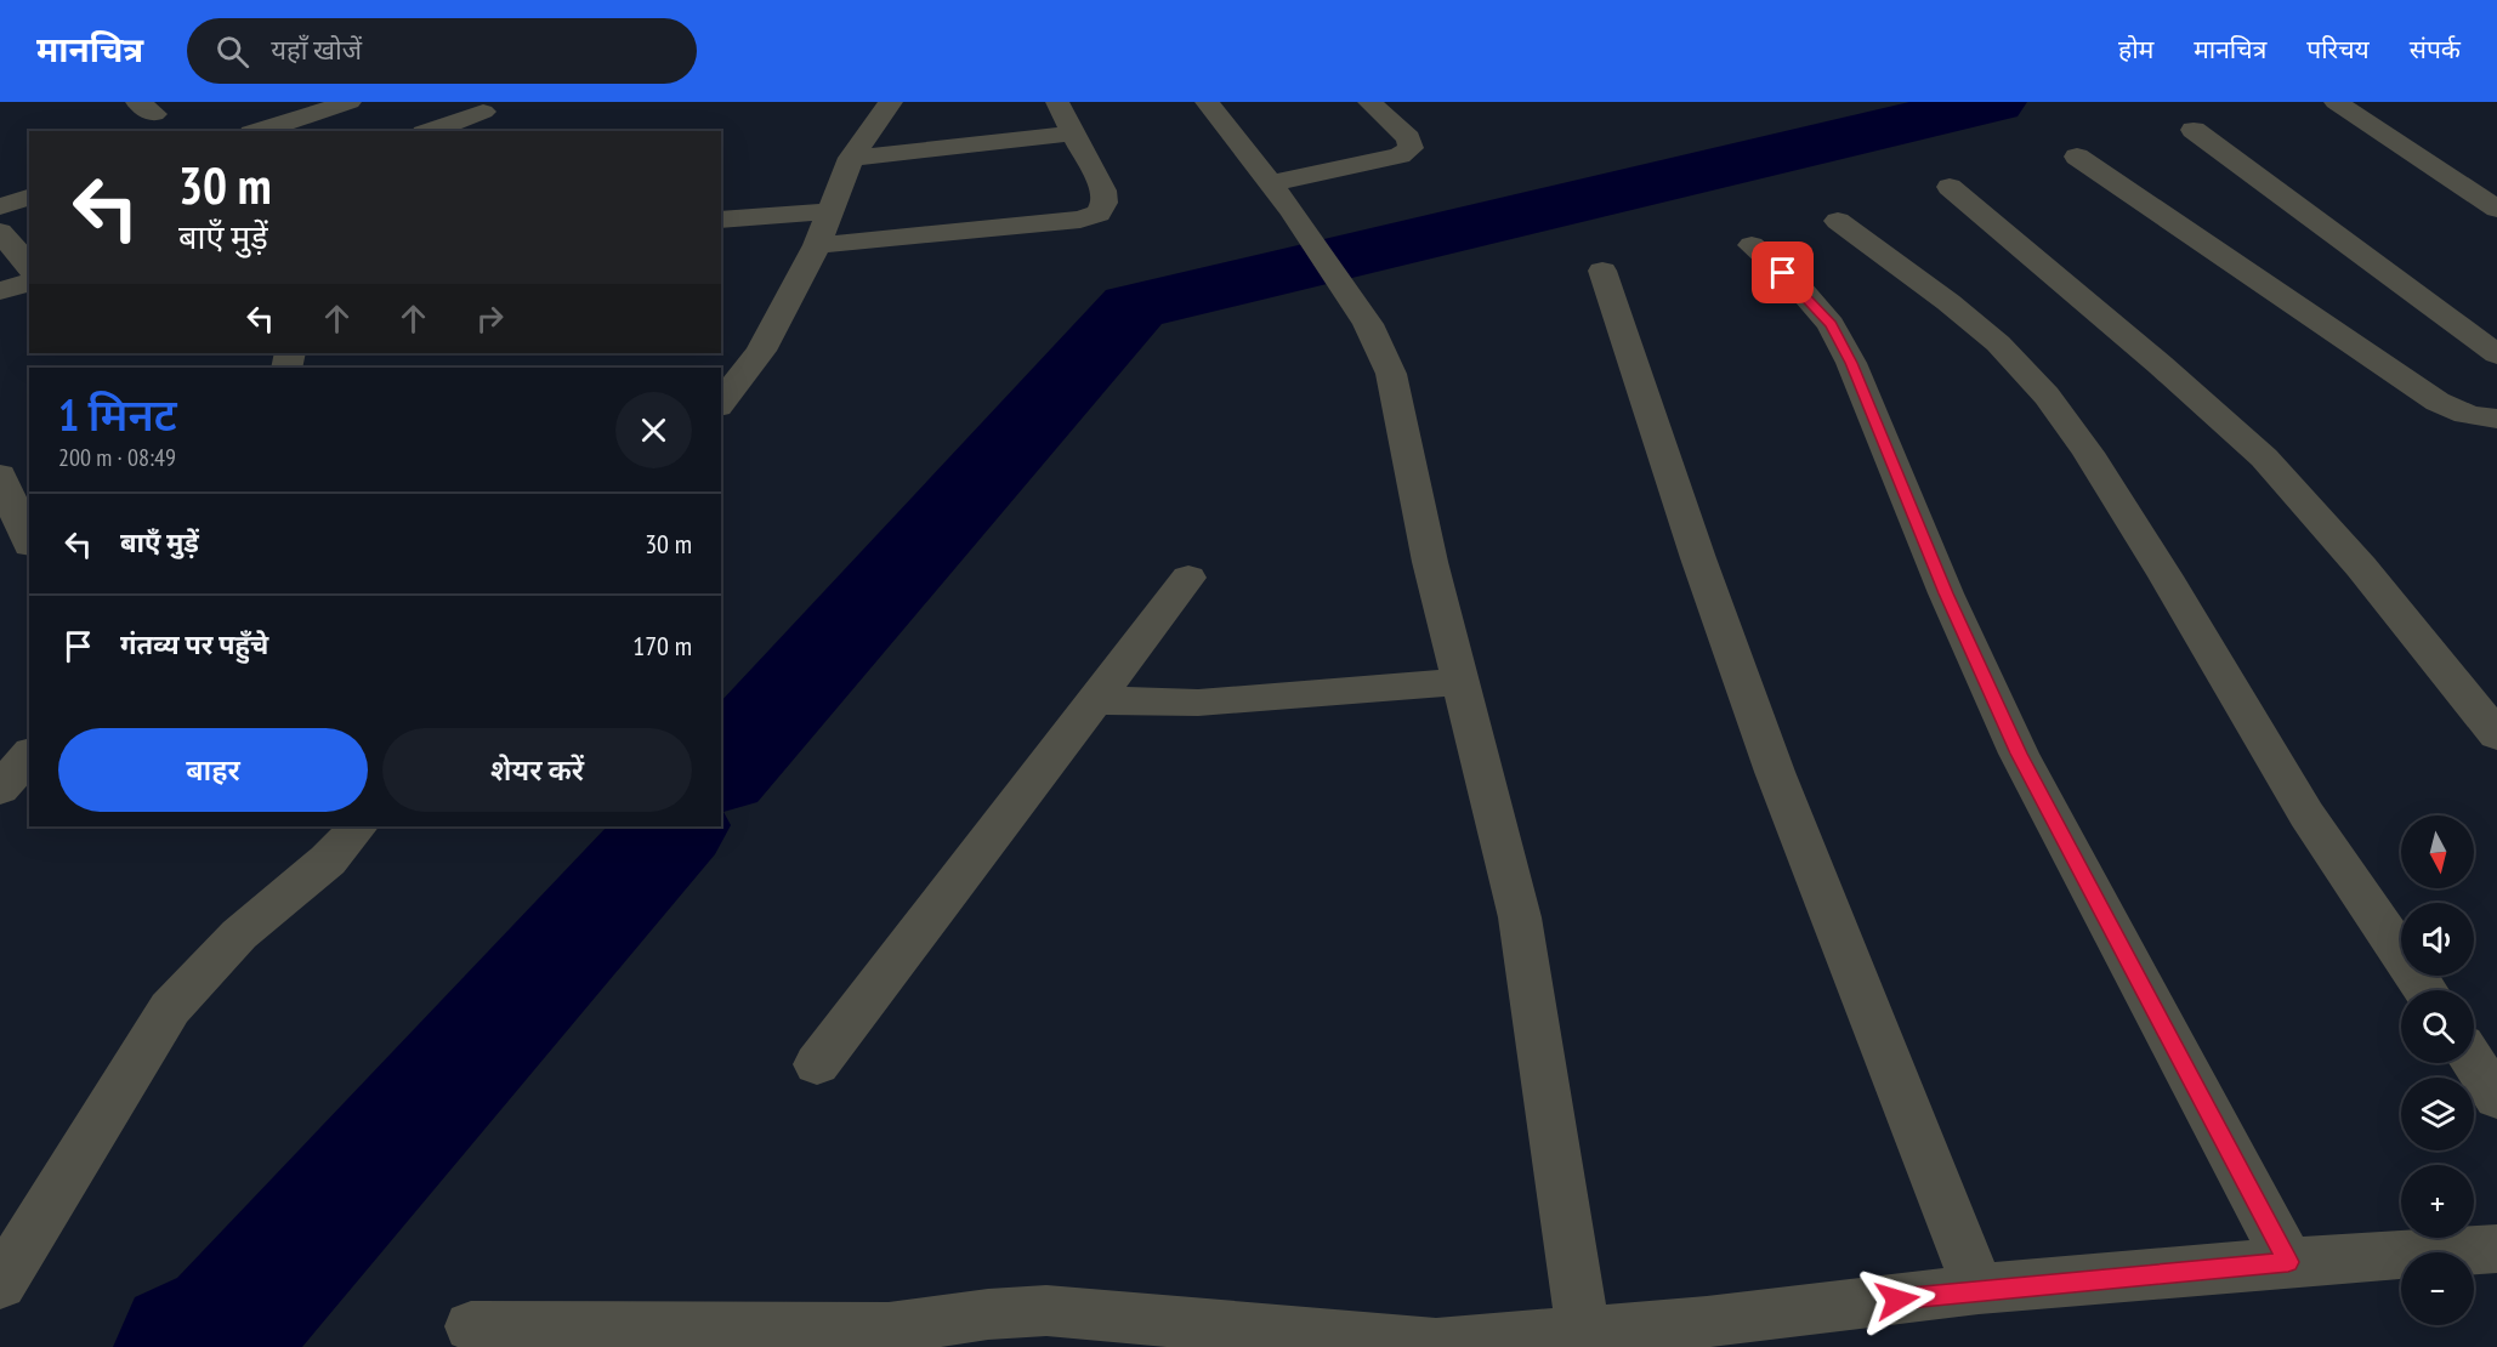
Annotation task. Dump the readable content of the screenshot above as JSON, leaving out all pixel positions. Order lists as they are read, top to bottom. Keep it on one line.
{"north":"bottom","page":{"header":"मानचित्र","search":"यहाँ खोजें","nav":["होम","मानचित्र","परिचय","संपर्क"],"turn":["30 m","बाएँ मुड़ें"],"heading":["1 मिनट","200 m · 08:49"],"list":[{"name":"बाएँ मुड़ें","value":"30 m"},{"name":"गंतव्य पर पहुँचे","value":"170 m"}],"buttons":["बाहर","शेयर करें"],"map_buttons":["+","−"]}}
